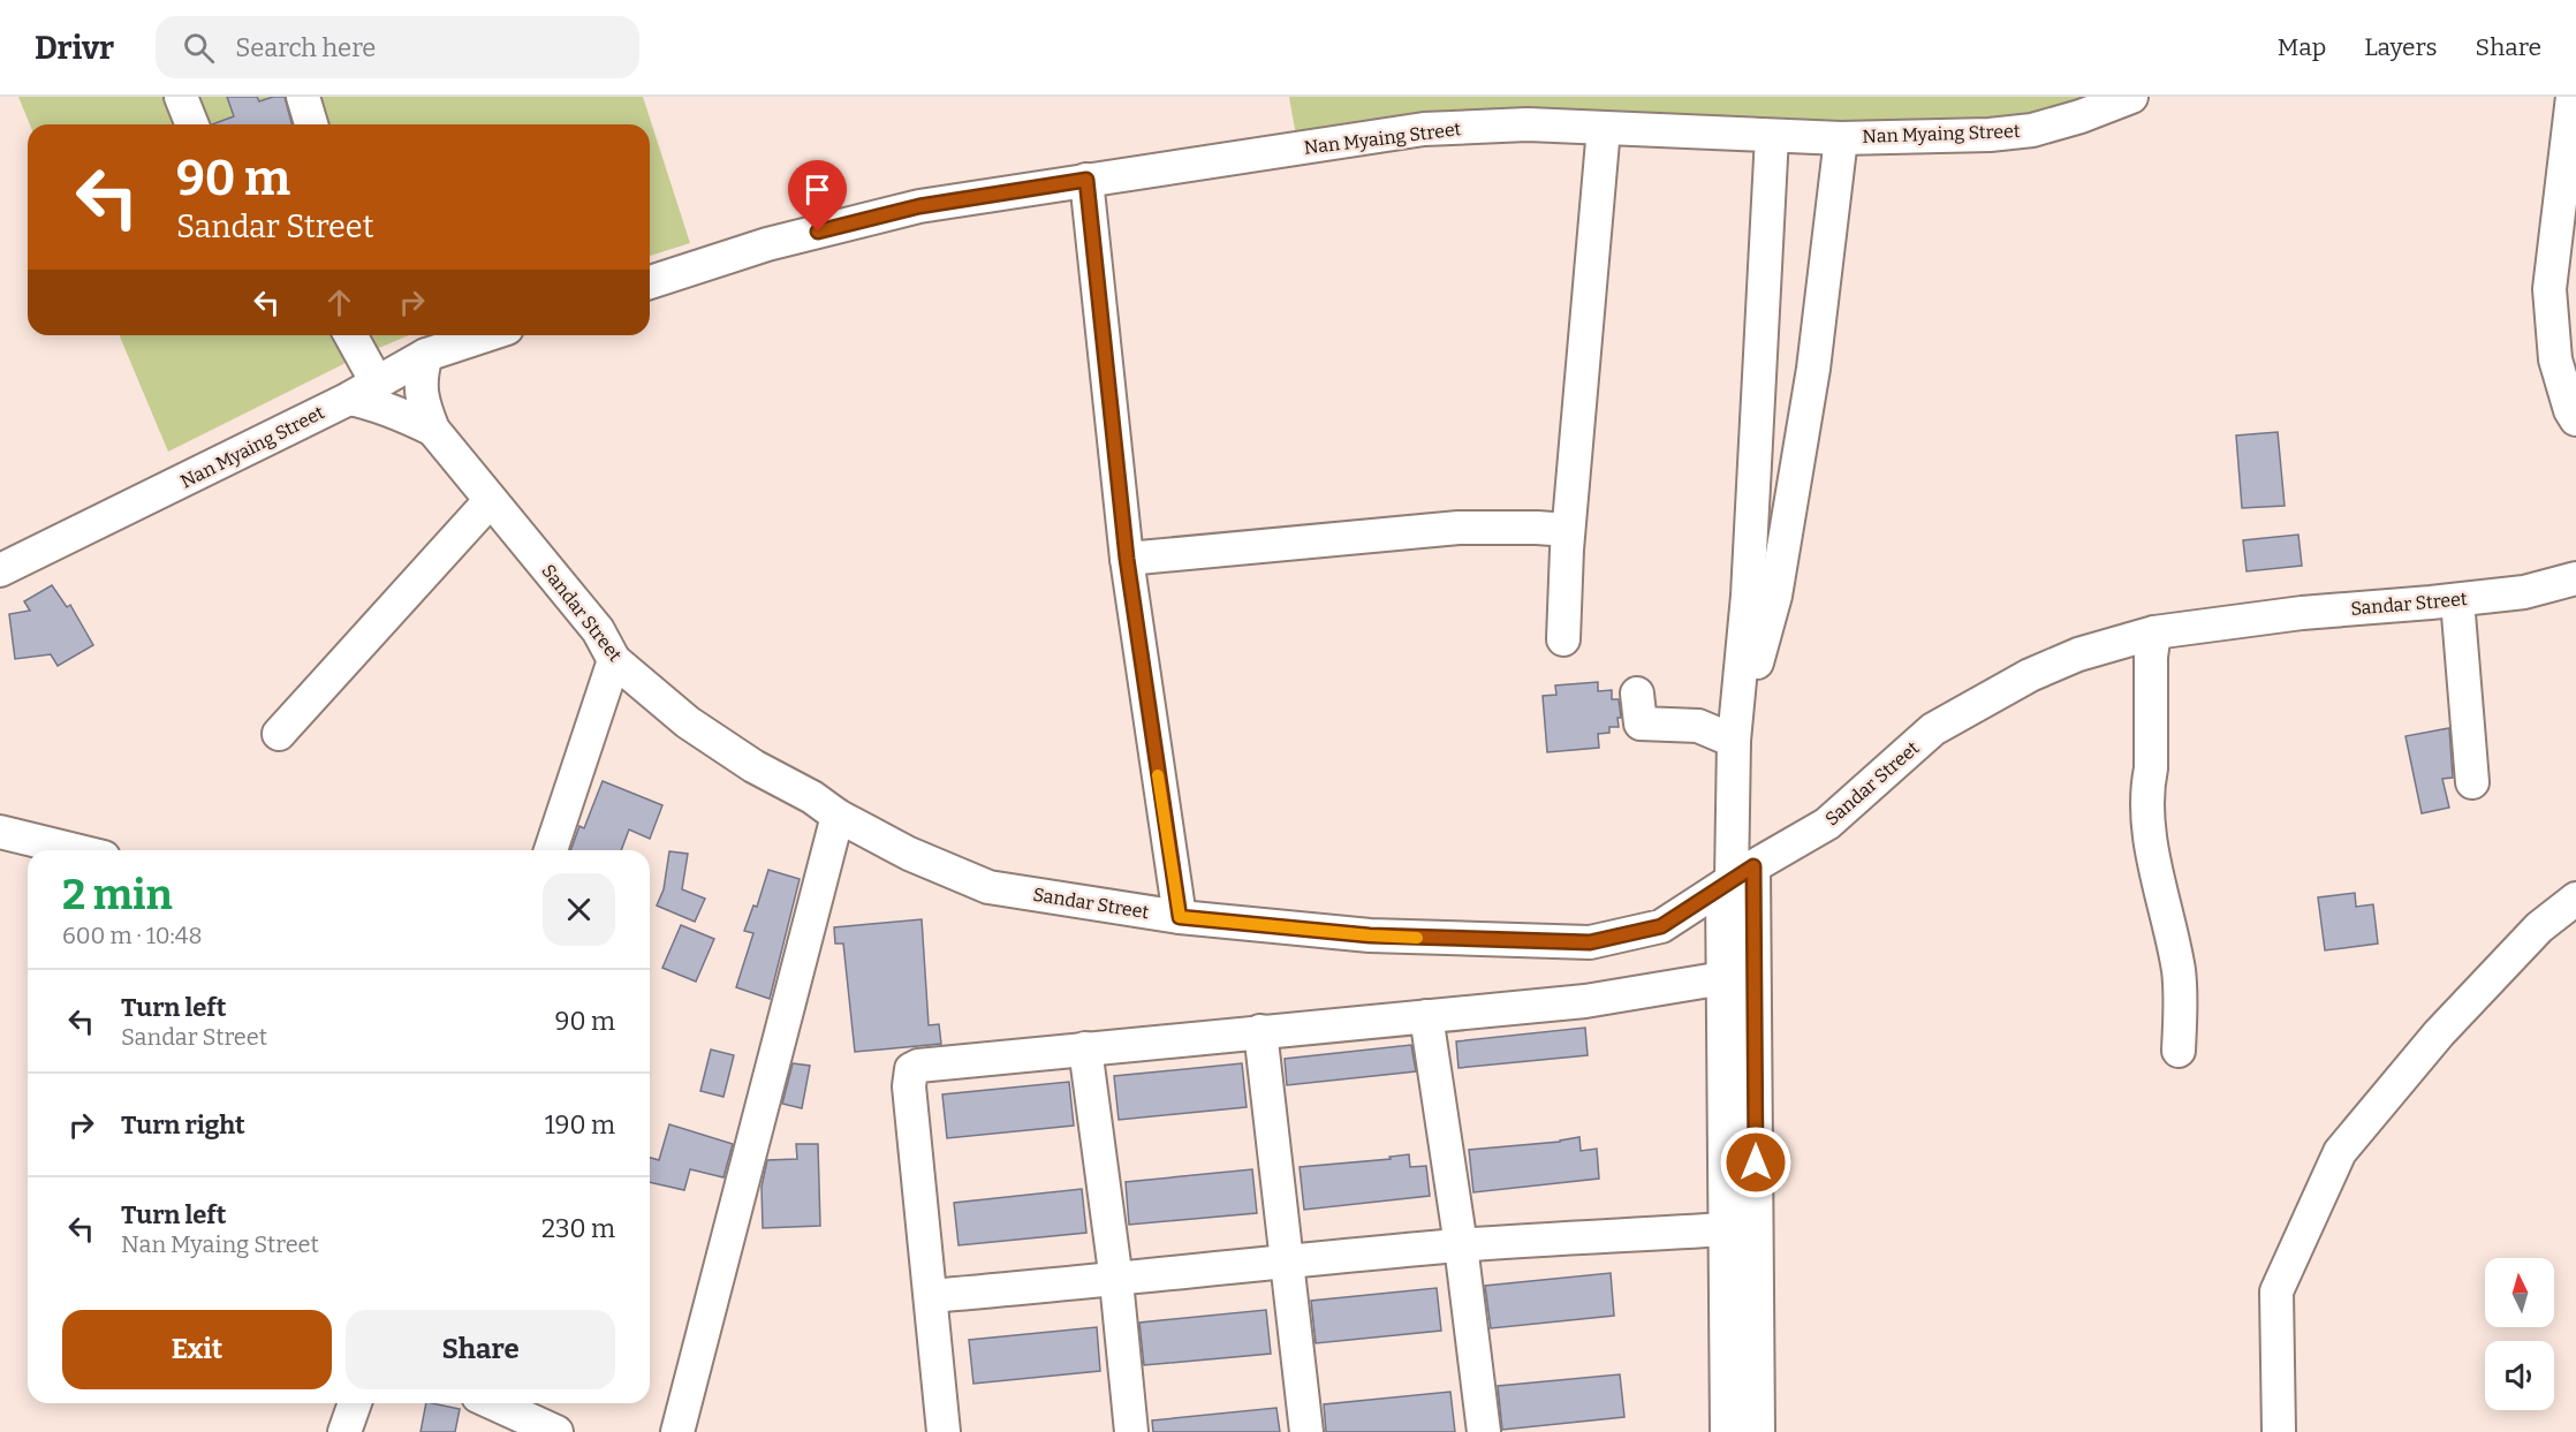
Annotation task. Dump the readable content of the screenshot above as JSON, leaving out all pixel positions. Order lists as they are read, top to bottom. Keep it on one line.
{"streets":{"street":["Nan Myaing Street","Sandar Street"]},"crossings":[["Nan Myaing Street","Sandar Street"]],"north":"top","page":{"header":"Drivr","search":"Search here","nav":["Map","Layers","Share"],"turn":["90 m","Sandar Street"],"heading":["2 min","600 m · 10:48"],"list":[{"name":"Turn left","note":"Sandar Street","value":"90 m"},{"name":"Turn right","value":"190 m"},{"name":"Turn left","note":"Nan Myaing Street","value":"230 m"}],"buttons":["Exit","Share"]}}
